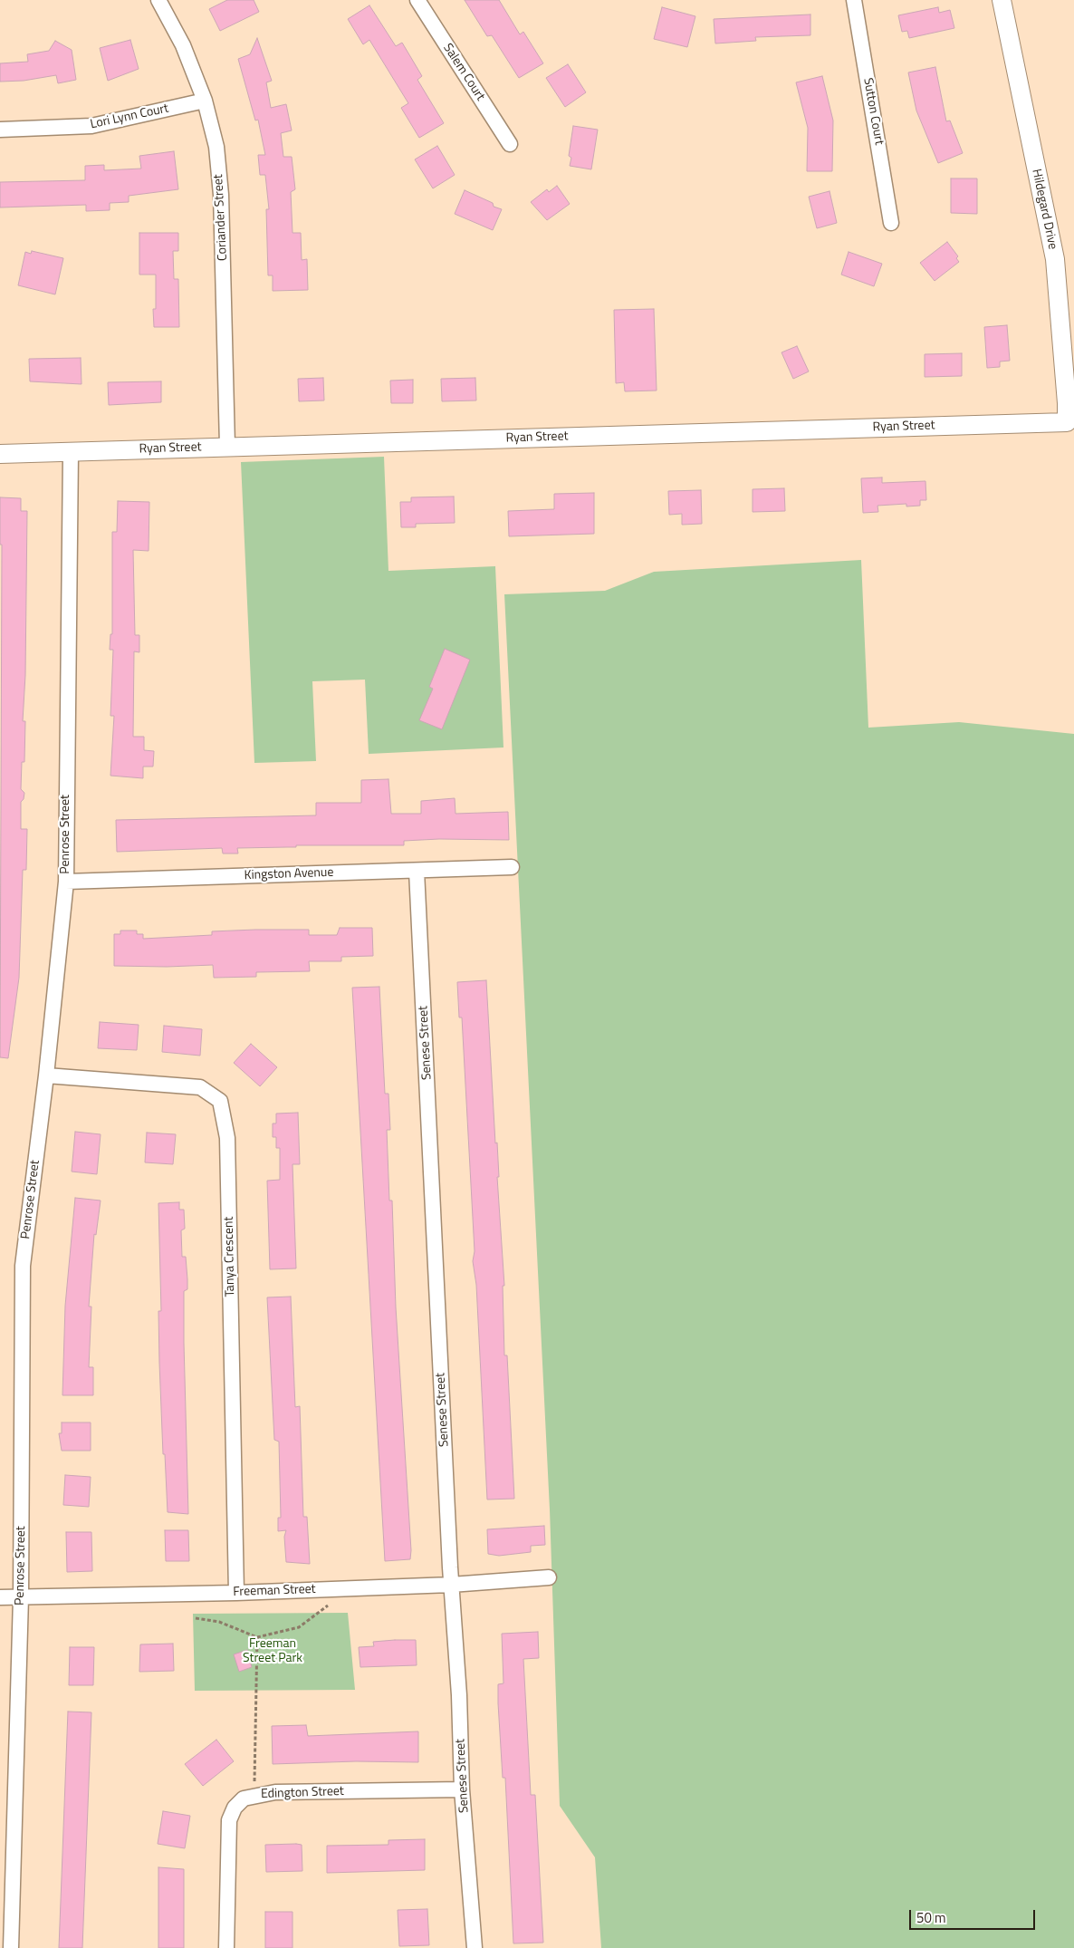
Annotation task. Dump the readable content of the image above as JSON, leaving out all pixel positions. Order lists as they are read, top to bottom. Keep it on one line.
{"streets":{"street":["Salem Court","Sutton Court","Lori Lynn Court","Hildegard Drive","Coriander Street","Ryan Street","Penrose Street","Kingston Avenue","Senese Street","Tanya Crescent","Freeman Street","Edington Street"]},"crossings":[["Lori Lynn Court","Coriander Street"],["Hildegard Drive","Ryan Street"],["Coriander Street","Ryan Street"],["Ryan Street","Penrose Street"],["Penrose Street","Kingston Avenue"],["Penrose Street","Tanya Crescent"],["Penrose Street","Freeman Street"],["Kingston Avenue","Senese Street"],["Senese Street","Freeman Street"],["Senese Street","Edington Street"],["Tanya Crescent","Freeman Street"]],"parks":["Freeman Street Park"],"scale_bar":"50 m"}
